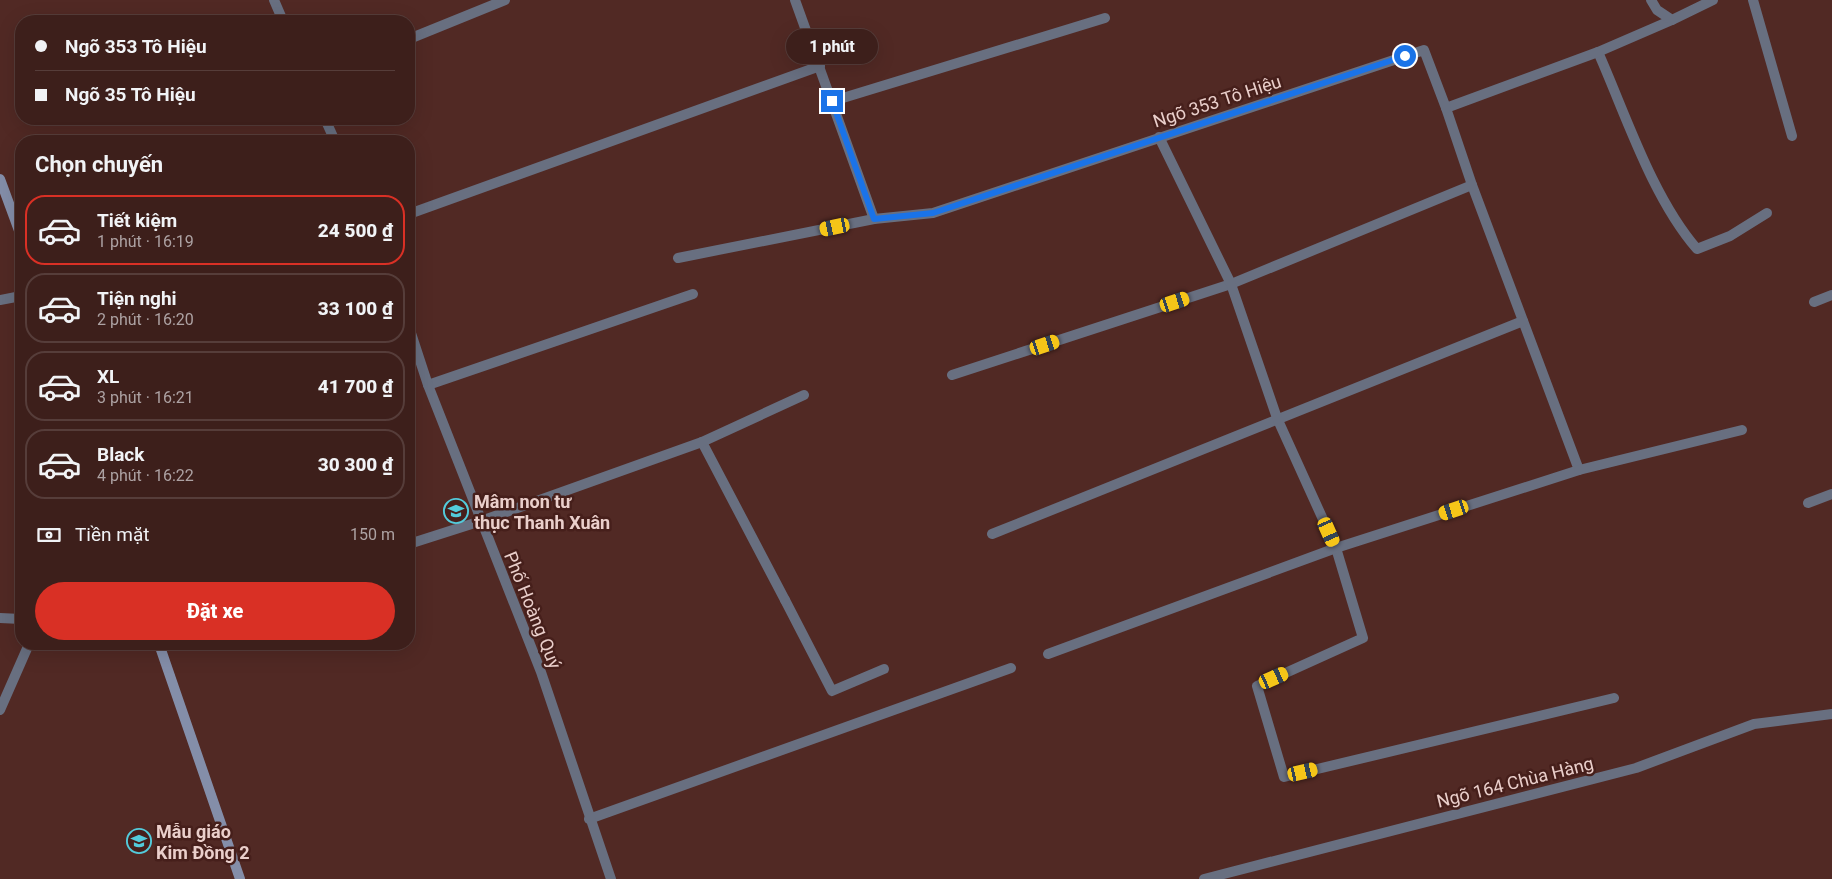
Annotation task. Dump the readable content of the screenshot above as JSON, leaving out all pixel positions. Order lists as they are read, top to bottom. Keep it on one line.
{"streets":{"street":["Ngõ 353 Tô Hiệu","Phố Hoàng Quý","Ngõ 164 Chùa Hàng"]},"places":{"school or university":["Mâm non tư thục Thanh Xuân","Mẫu giáo Kim Đồng 2"]},"page":{"banner":["Ngõ 353 Tô Hiệu","Ngõ 35 Tô Hiệu"],"bubble":"1 phút","heading":"Chọn chuyến","list":[{"name":"Tiết kiệm","note":"1 phút · 16:19","value":"24 500 ₫"},{"name":"Tiện nghi","note":"2 phút · 16:20","value":"33 100 ₫"},{"name":"XL","note":"3 phút · 16:21","value":"41 700 ₫"},{"name":"Black","note":"4 phút · 16:22","value":"30 300 ₫"}],"pay":["Tiền mặt","150 m"],"buttons":"Đặt xe"}}
